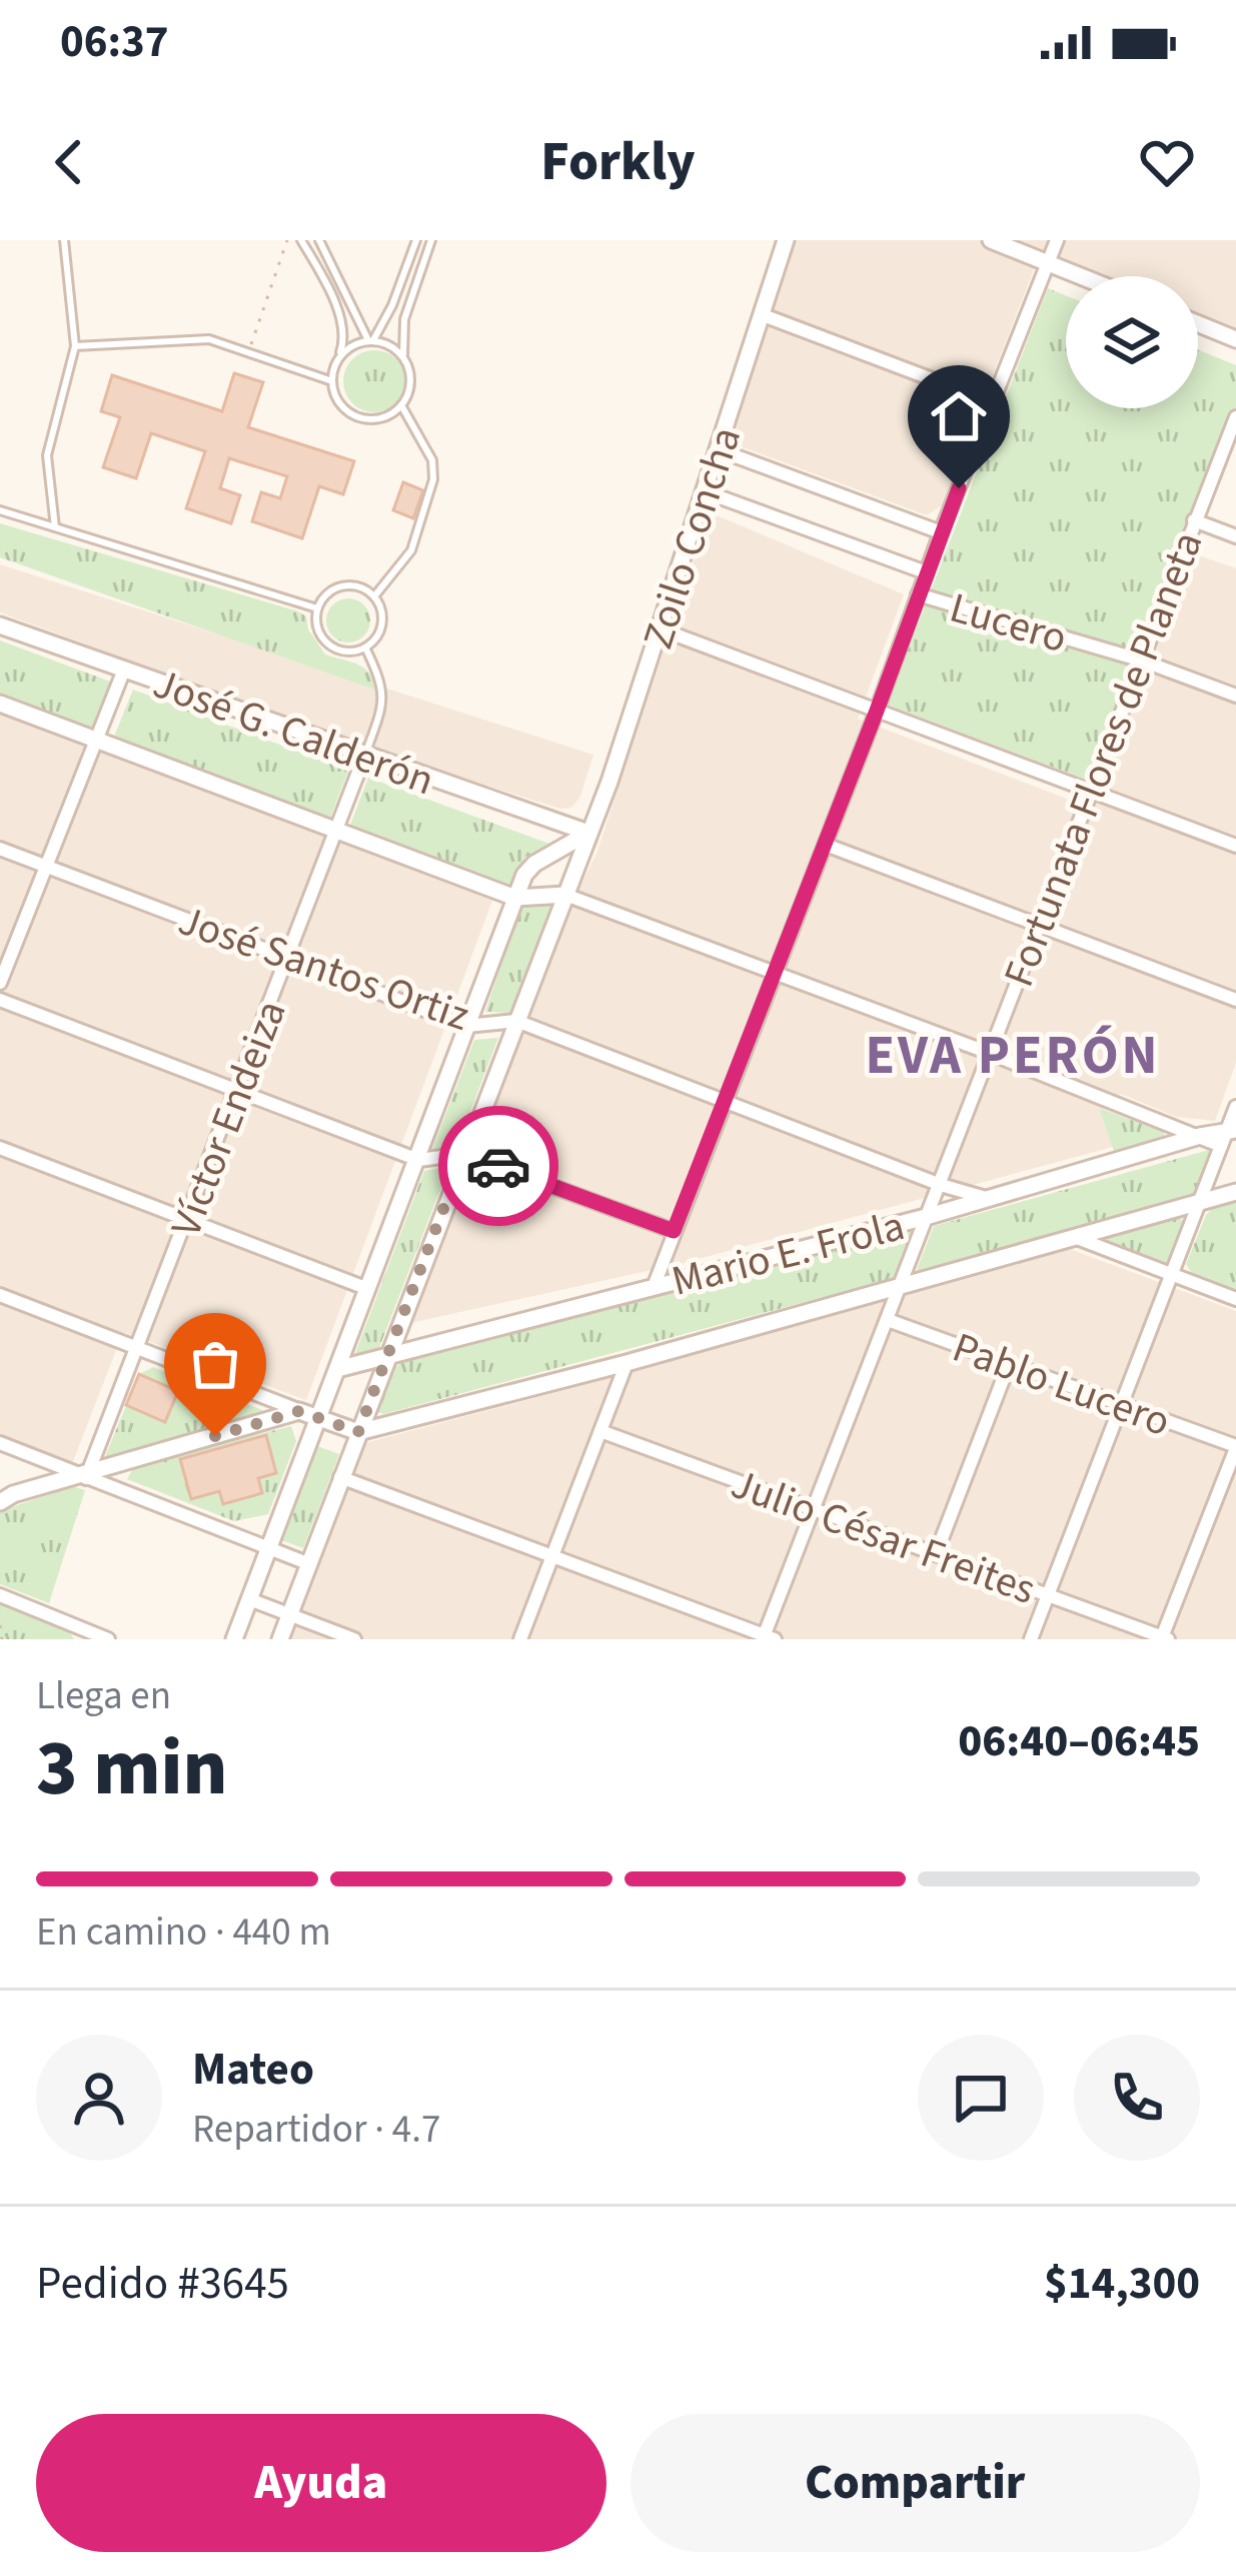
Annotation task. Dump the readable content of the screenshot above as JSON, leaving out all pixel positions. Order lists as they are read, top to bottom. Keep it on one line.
{"streets":{"street":["Zoilo Concha","Lucero","José G. Calderón","Fortunata Flores de Planeta","José Santos Ortiz","Víctor Endeiza","Mario E. Frola","Pablo Lucero","Julio César Freites"]},"crossings":[["Zoilo Concha","Lucero"],["Zoilo Concha","José G. Calderón"],["Zoilo Concha","José Santos Ortiz"],["Zoilo Concha","Mario E. Frola"],["Lucero","Fortunata Flores de Planeta"],["José G. Calderón","Víctor Endeiza"],["Fortunata Flores de Planeta","Mario E. Frola"],["Fortunata Flores de Planeta","Pablo Lucero"],["Fortunata Flores de Planeta","Julio César Freites"],["José Santos Ortiz","Víctor Endeiza"]],"districts":["EVA PERÓN"],"page":{"status":"06:37","header":"Forkly","heading":["3 min","Llega en","06:40–06:45"],"panel":["Mateo","Repartidor · 4.7","Pedido #3645","$14,300"],"bar":"En camino · 440 m","buttons":["Ayuda","Compartir"]}}
